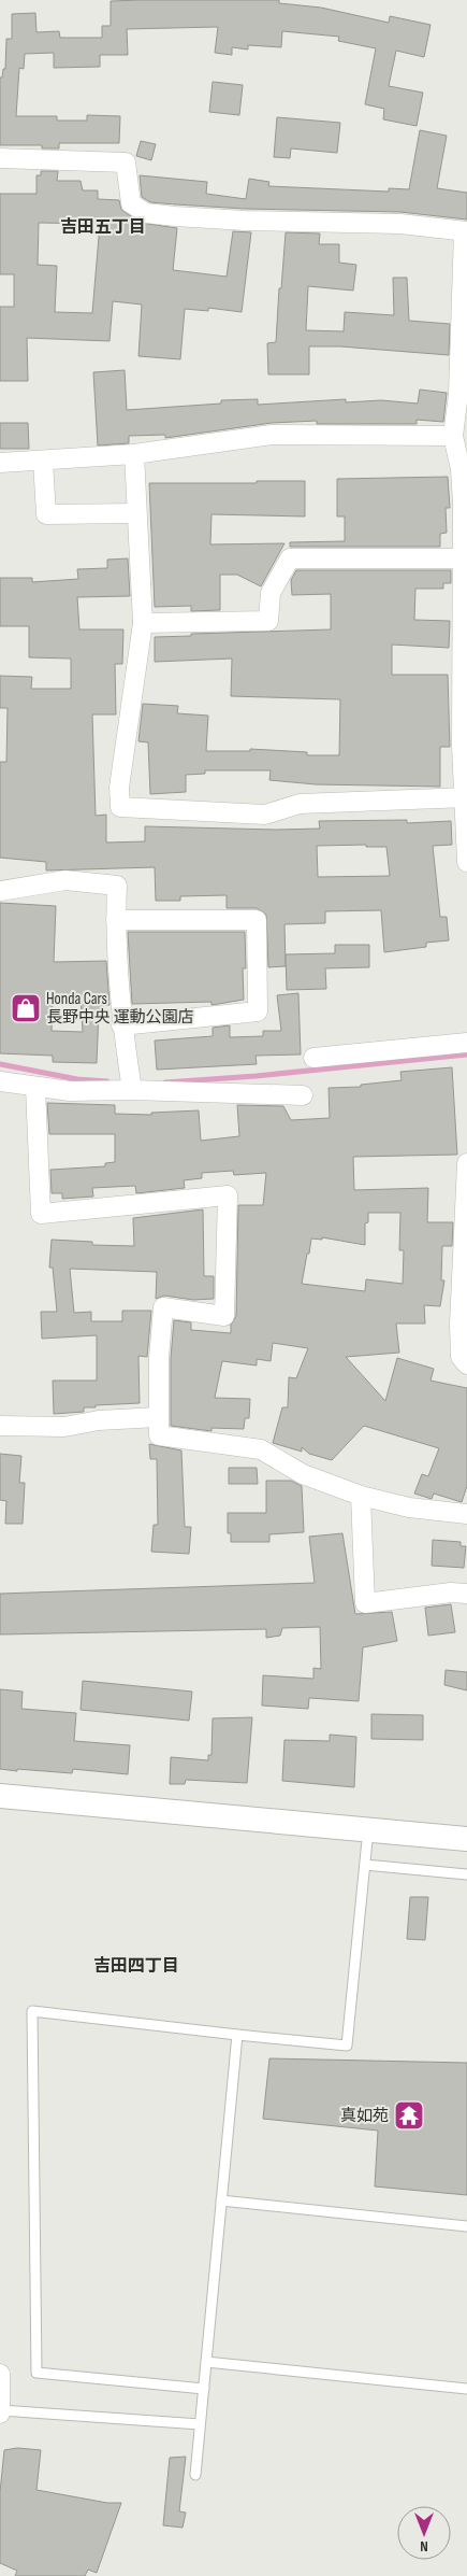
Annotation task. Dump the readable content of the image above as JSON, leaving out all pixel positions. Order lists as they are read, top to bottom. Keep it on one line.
{"districts":["吉田五丁目","吉田四丁目"],"places":{"shop":["Honda Cars 長野中央 運動公園店"],"temple":["真如苑"]},"north":"bottom"}
